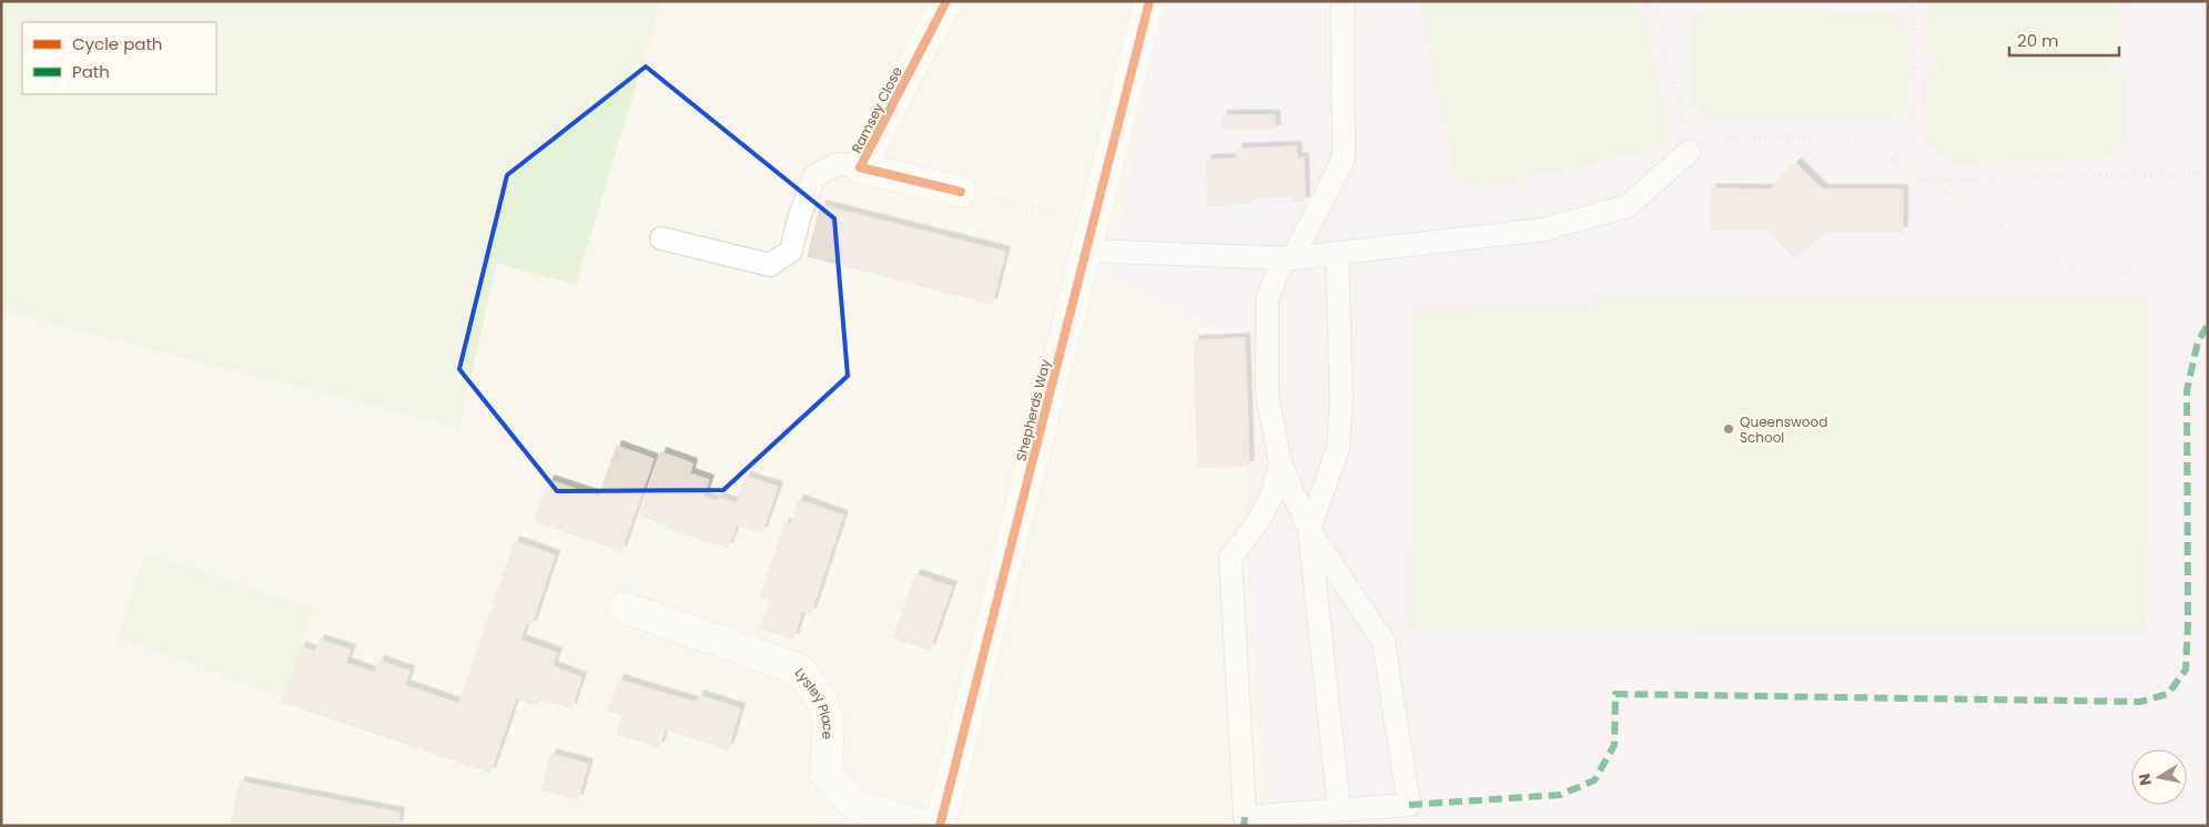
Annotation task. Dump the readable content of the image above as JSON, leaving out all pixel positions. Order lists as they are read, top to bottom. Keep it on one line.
{"streets":{"street":["Ramsey Close","Shepherds Way","Lysley Place"]},"places":["Queenswood School"],"legend":["Cycle path","Path"],"scale_bar":"20 m","north":"left"}
